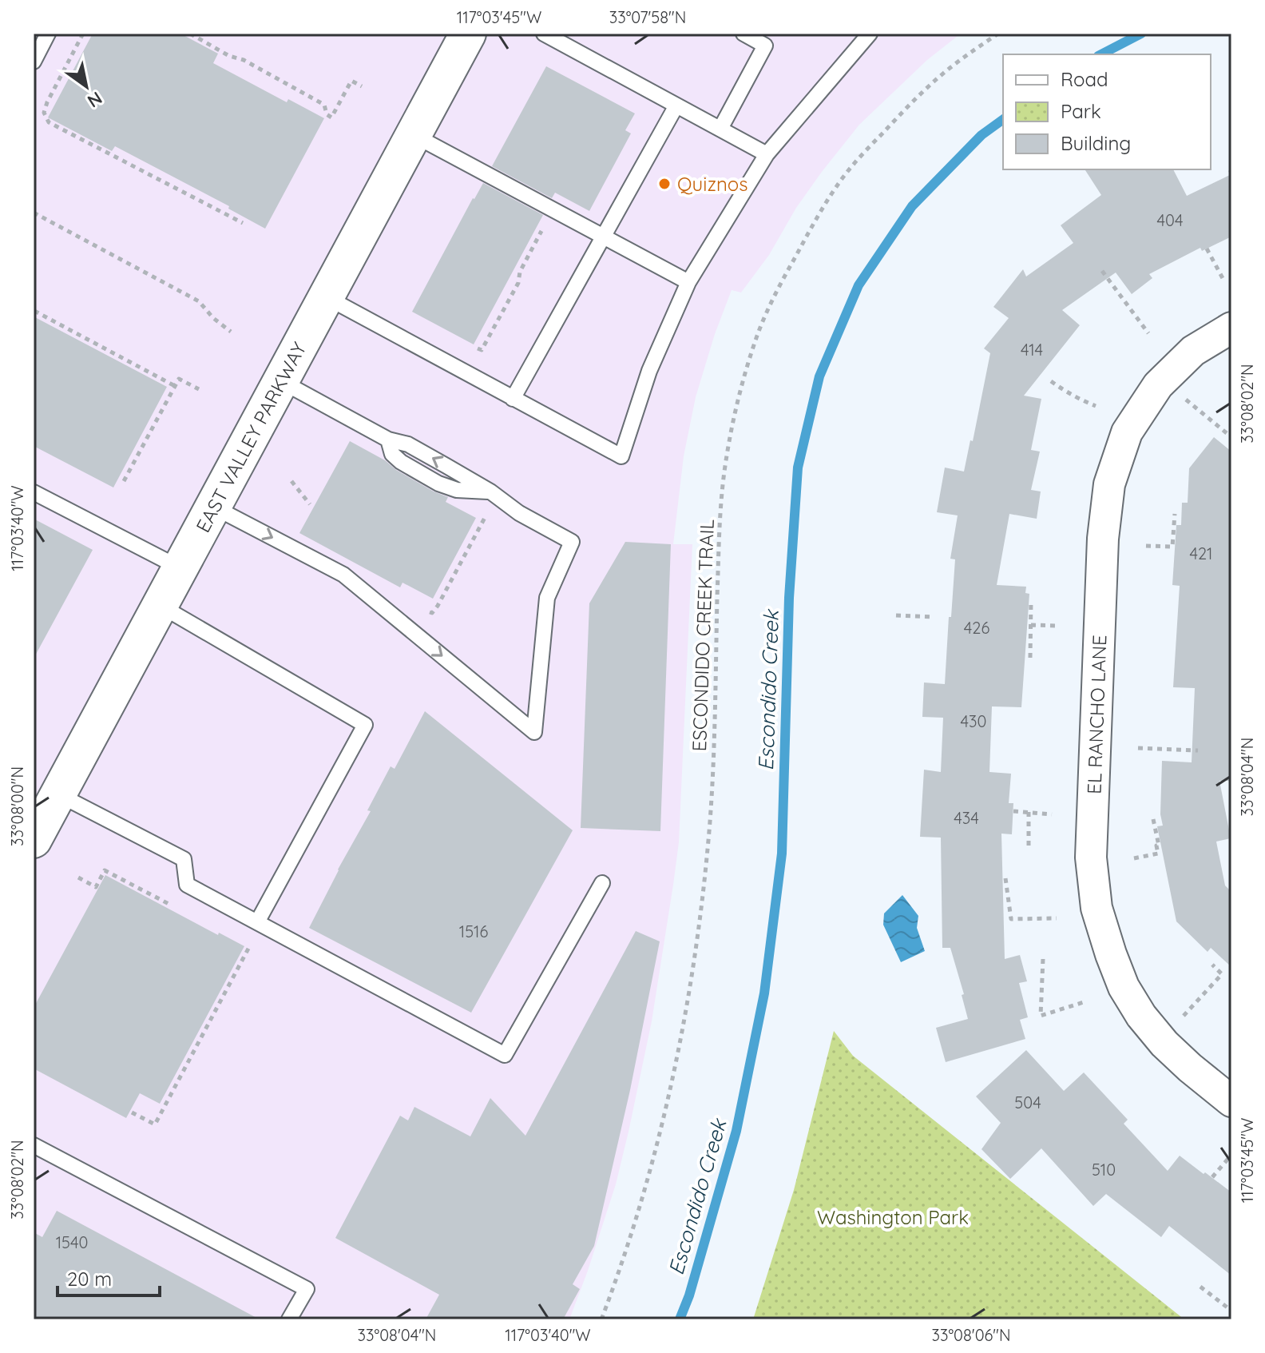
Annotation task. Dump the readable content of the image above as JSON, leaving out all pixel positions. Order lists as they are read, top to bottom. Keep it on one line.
{"streets":{"main road":["EAST VALLEY PARKWAY"],"street":["EL RANCHO LANE"],"path":["ESCONDIDO CREEK TRAIL"]},"water":["Escondido Creek"],"parks":["Washington Park"],"places":["Quiznos"],"house_numbers":["404","414","421","426","430","434","1516","504","510","1540"],"legend":["Road","Park","Building"],"scale_bar":"20 m","north":"bottom right","coordinates":["117°03'45\"W","33°07'58\"N","33°08'02\"N","117°03'40\"W","33°08'04\"N","33°08'00\"N","33°08'06\"N"]}
